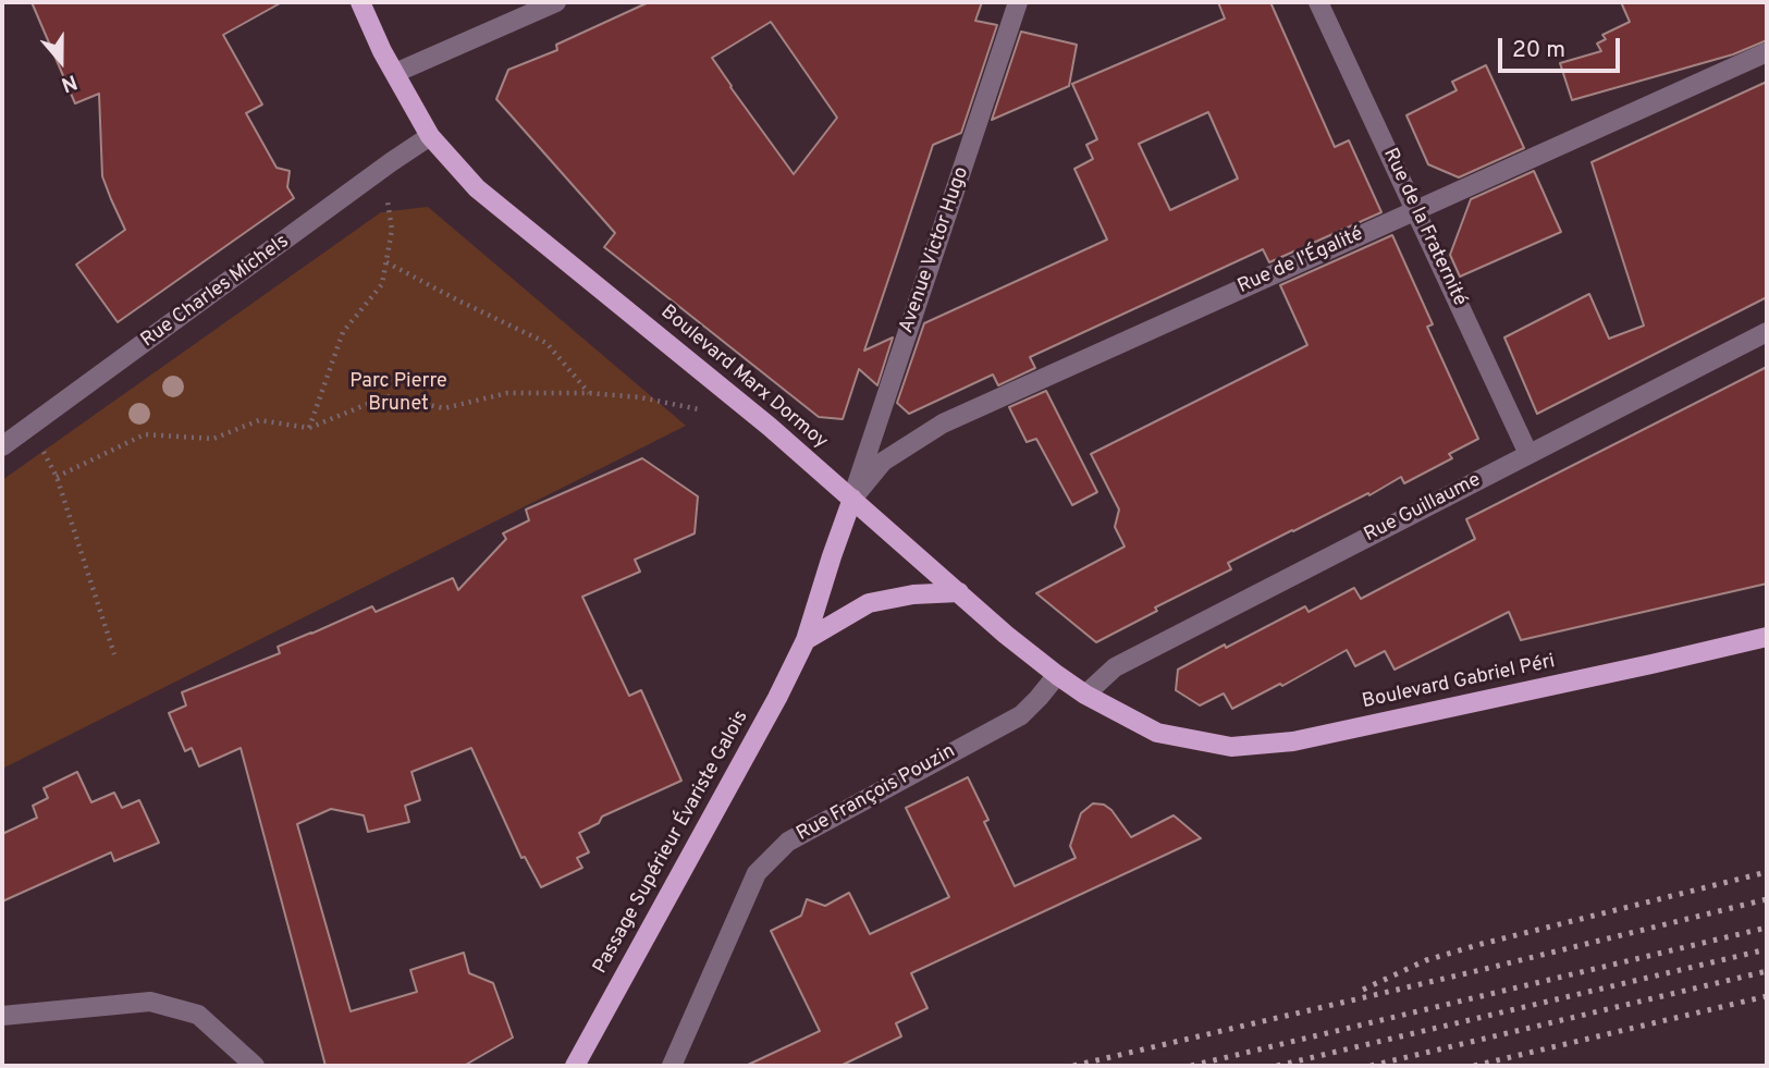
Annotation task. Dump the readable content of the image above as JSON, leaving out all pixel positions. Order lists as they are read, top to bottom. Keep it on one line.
{"streets":{"main road":["Boulevard Marx Dormoy","Boulevard Gabriel Péri","Passage Supérieur Évariste Galois"],"street":["Rue de la Fraternité","Avenue Victor Hugo","Rue de l'Égalité","Rue Charles Michels","Rue Guillaume","Rue François Pouzin"]},"crossings":[["Rue de la Fraternité","Rue de l'Égalité"],["Rue de la Fraternité","Rue Guillaume"],["Avenue Victor Hugo","Rue de l'Égalité"],["Avenue Victor Hugo","Boulevard Marx Dormoy"],["Avenue Victor Hugo","Passage Supérieur Évariste Galois"],["Rue de l'Égalité","Boulevard Marx Dormoy"],["Rue de l'Égalité","Passage Supérieur Évariste Galois"],["Rue Charles Michels","Boulevard Marx Dormoy"],["Boulevard Marx Dormoy","Rue Guillaume"],["Boulevard Marx Dormoy","Boulevard Gabriel Péri"],["Boulevard Marx Dormoy","Rue François Pouzin"],["Boulevard Marx Dormoy","Passage Supérieur Évariste Galois"]],"parks":["Parc Pierre Brunet"],"scale_bar":"20 m","north":"bottom"}
